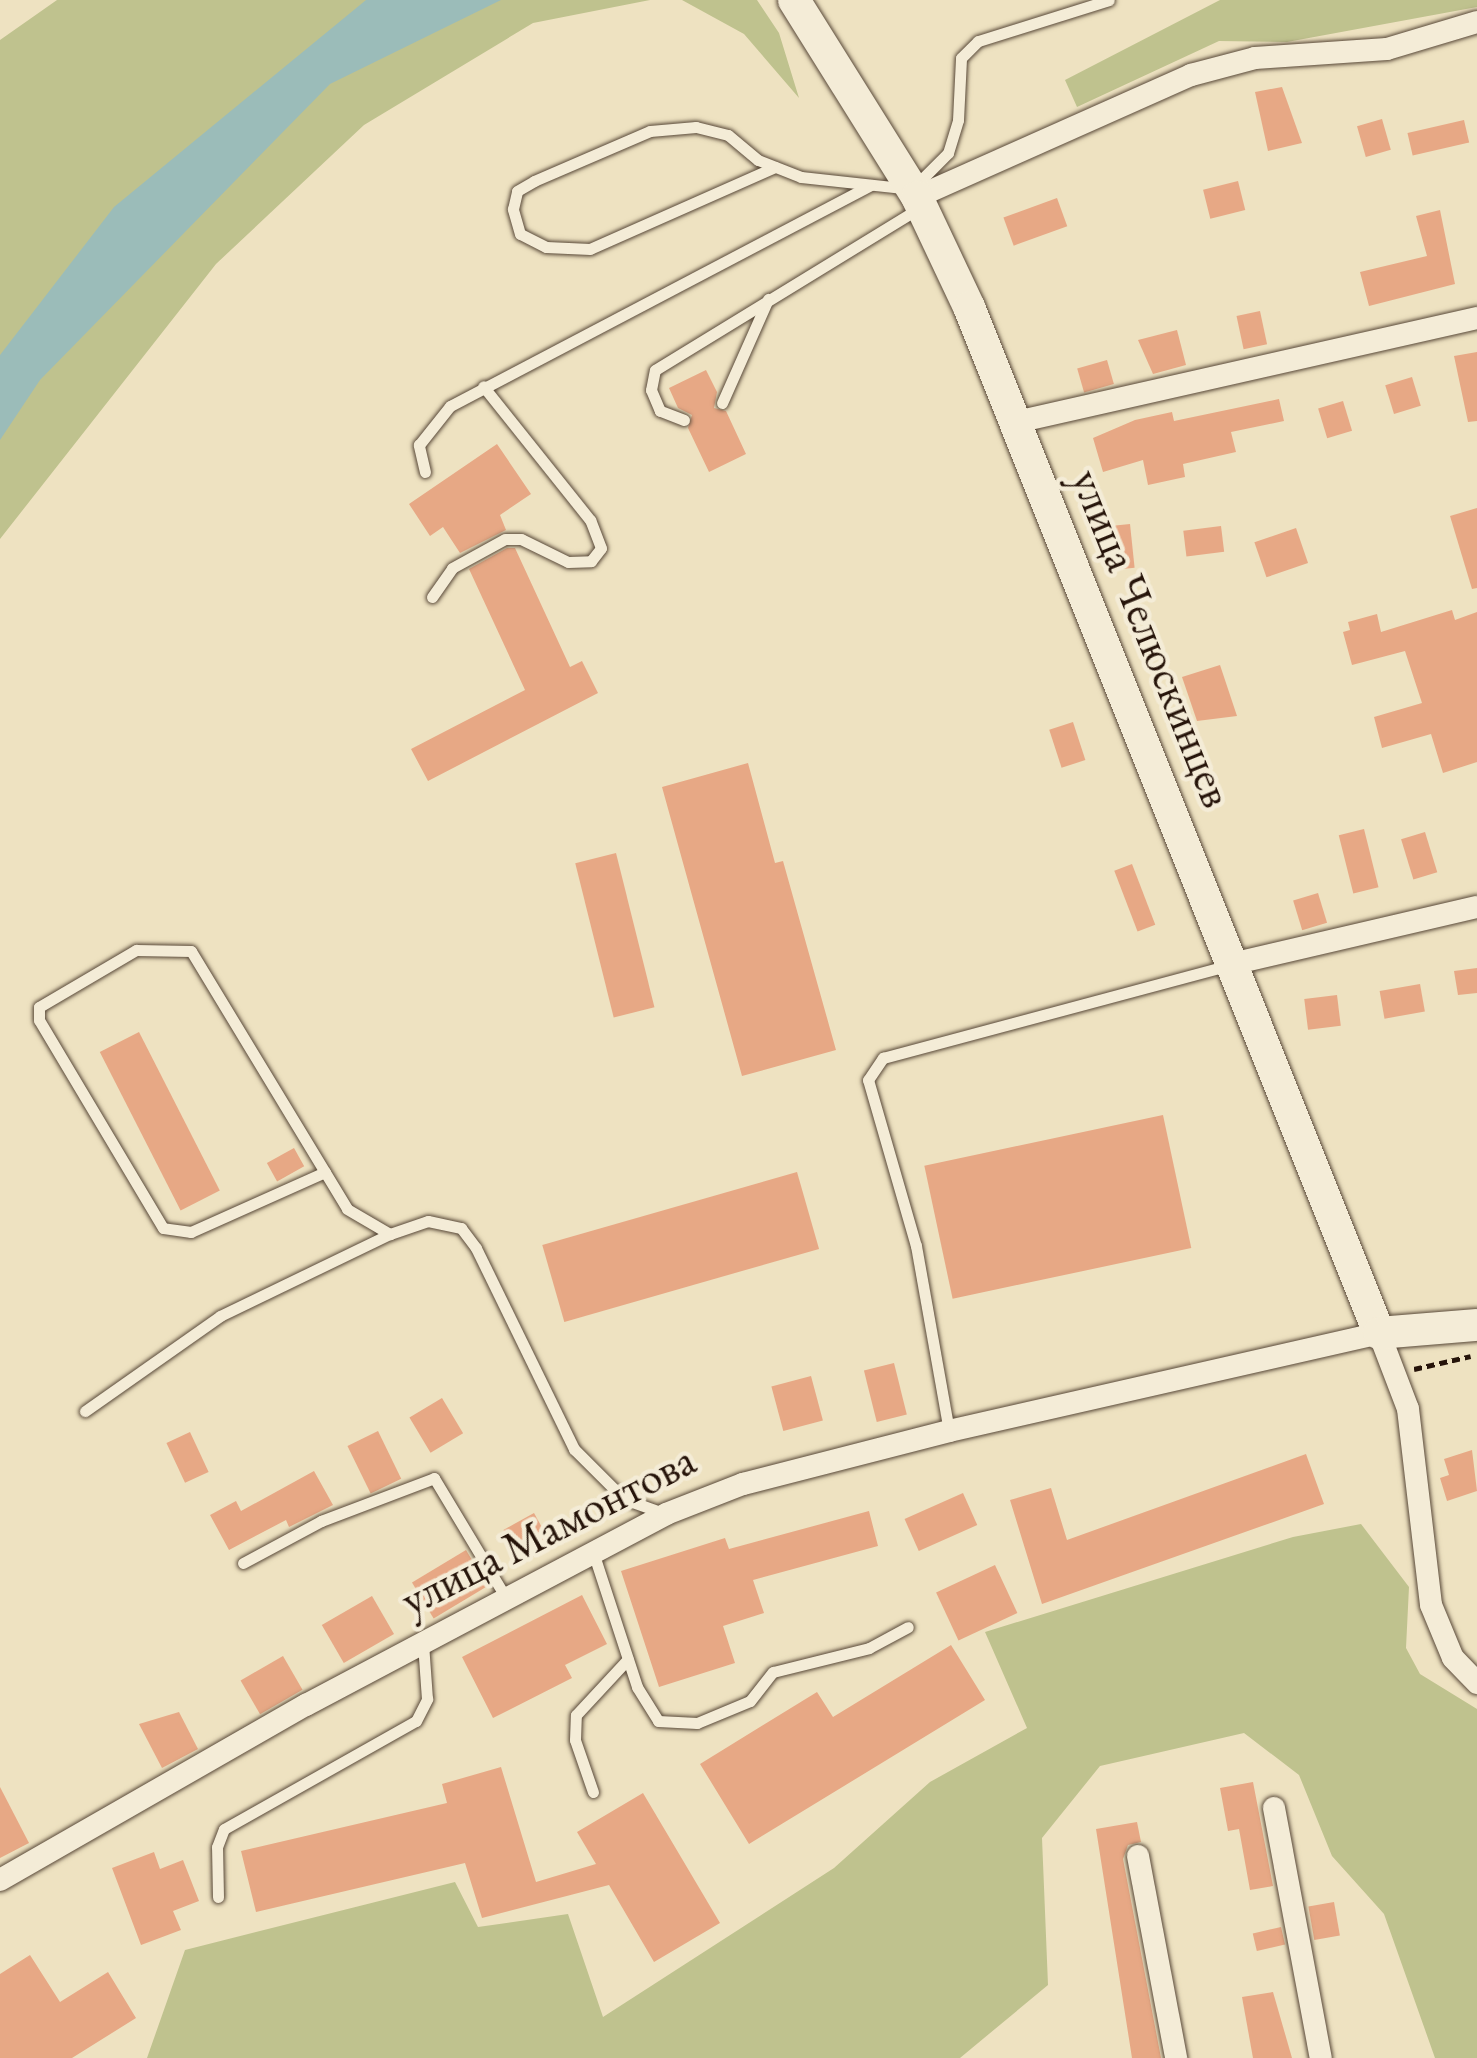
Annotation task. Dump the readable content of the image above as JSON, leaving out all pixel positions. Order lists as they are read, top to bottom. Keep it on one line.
{"streets":{"main road":["улица Челюскинцев","улица Мамонтова"]},"crossings":[["улица Челюскинцев","улица Мамонтова"]]}
